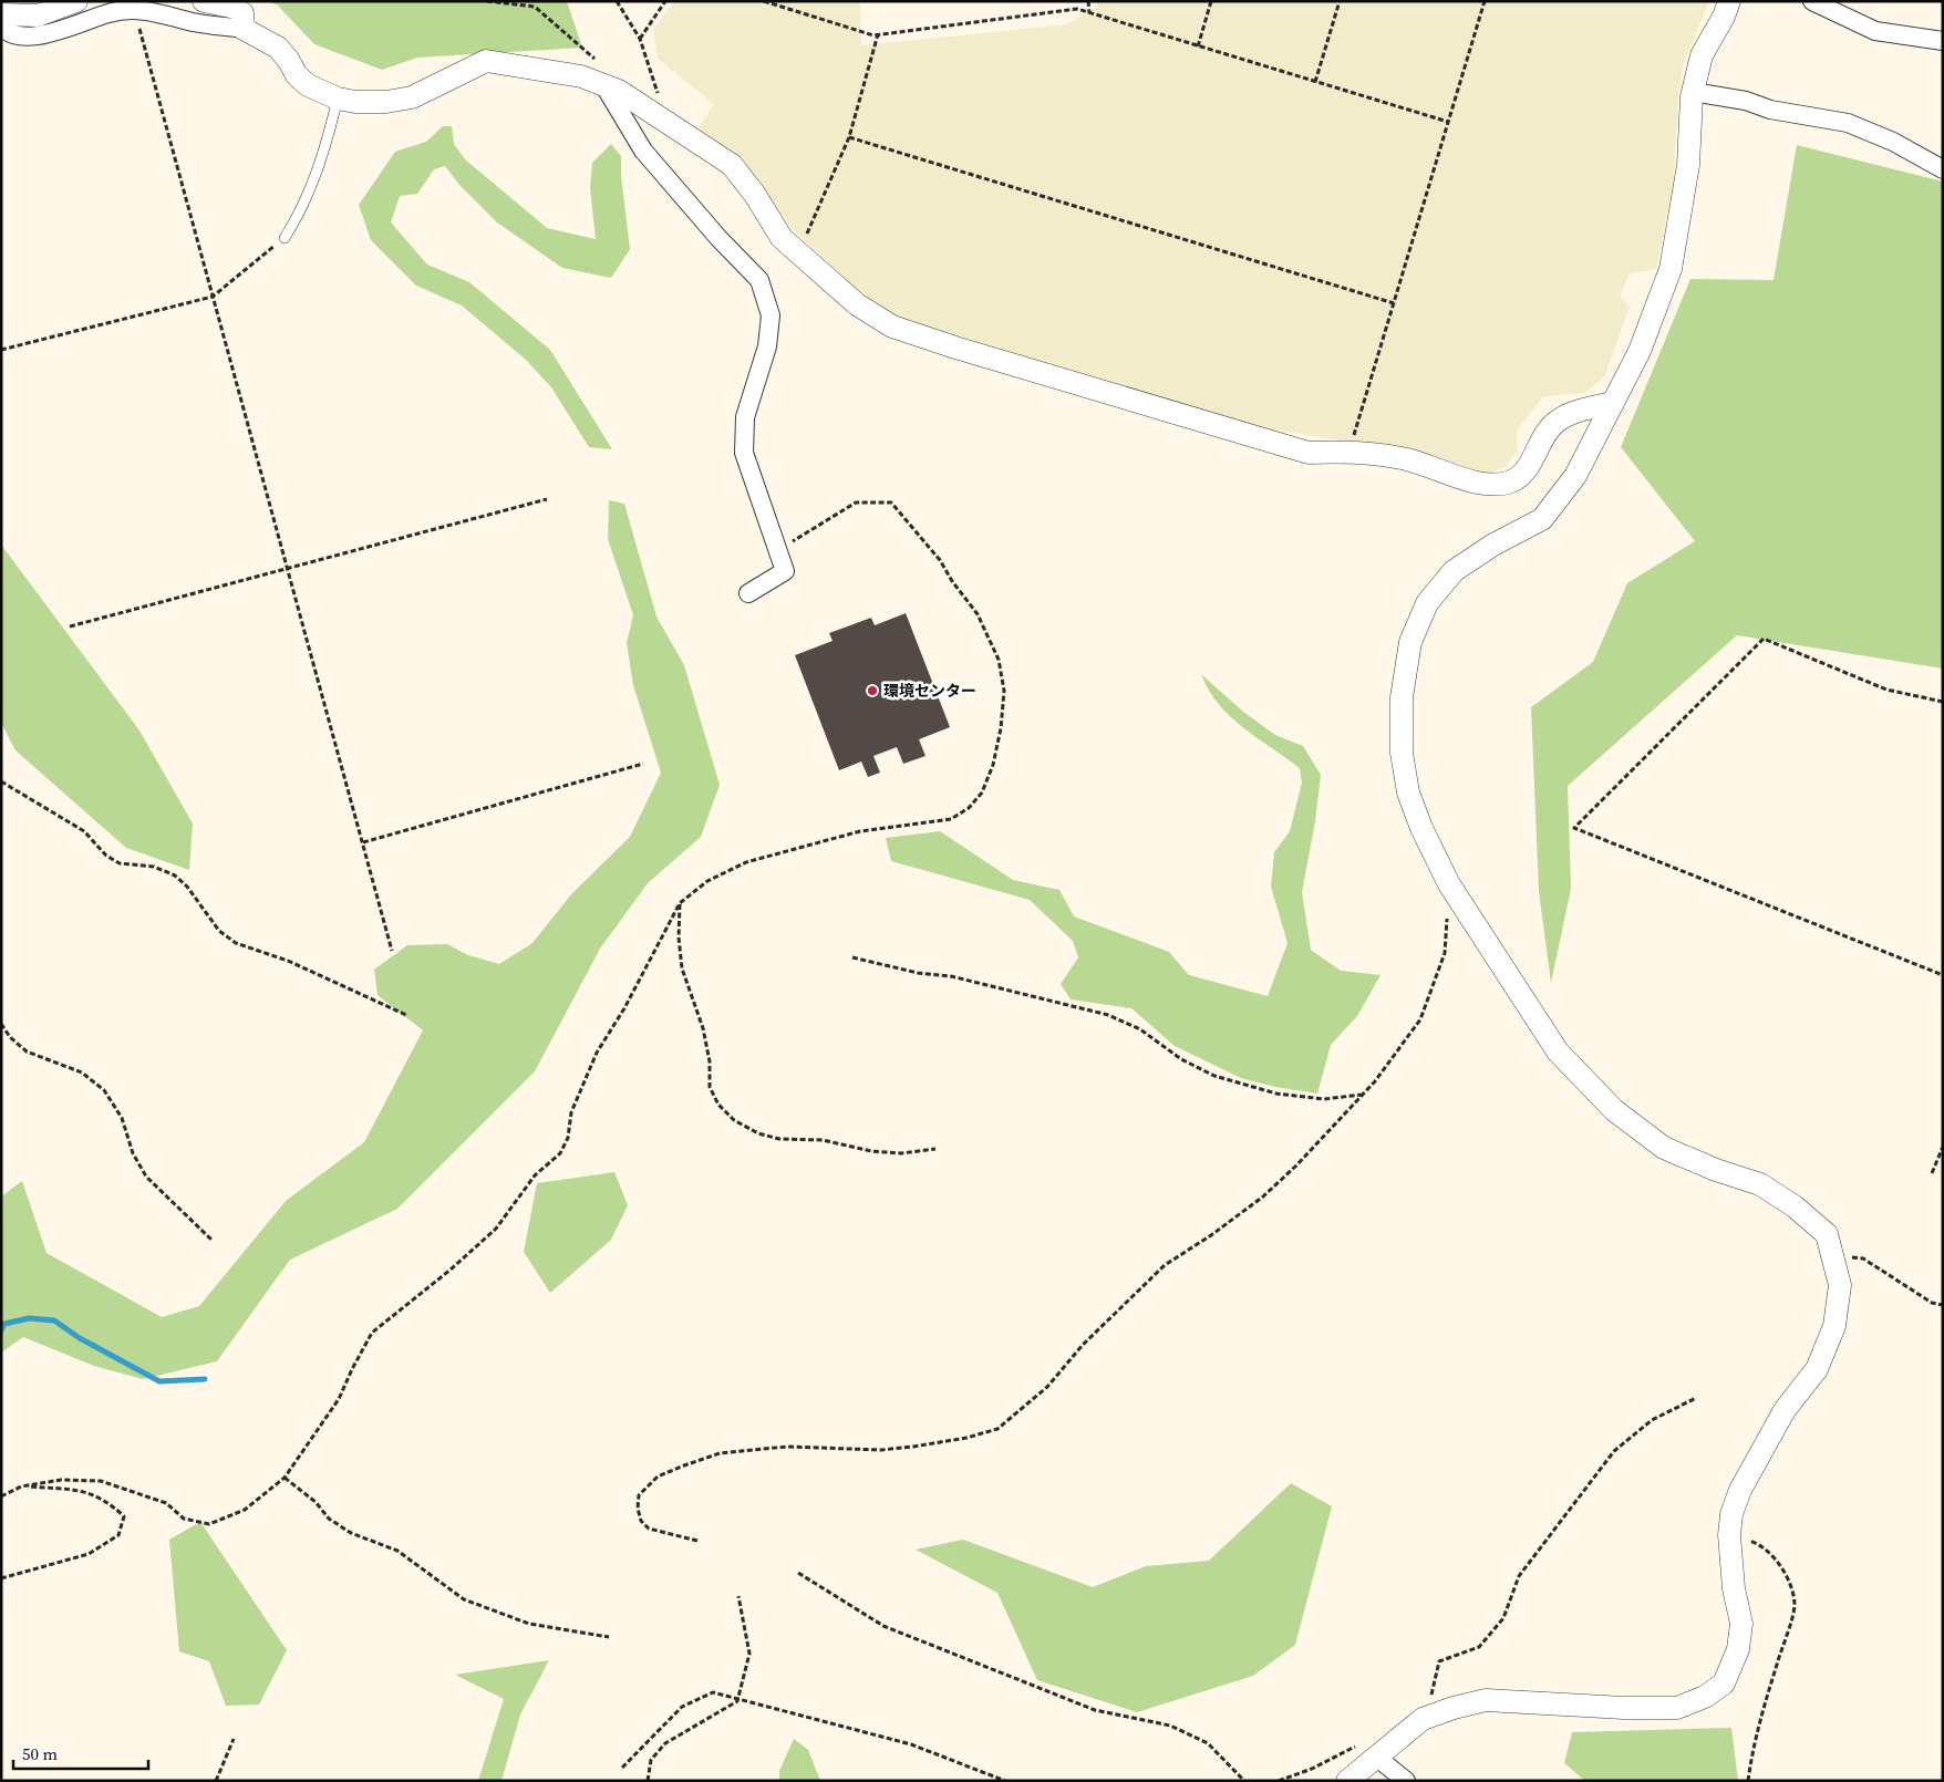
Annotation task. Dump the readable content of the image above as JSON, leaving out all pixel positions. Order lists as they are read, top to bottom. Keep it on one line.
{"places":["環境センター"],"scale_bar":"50 m"}
